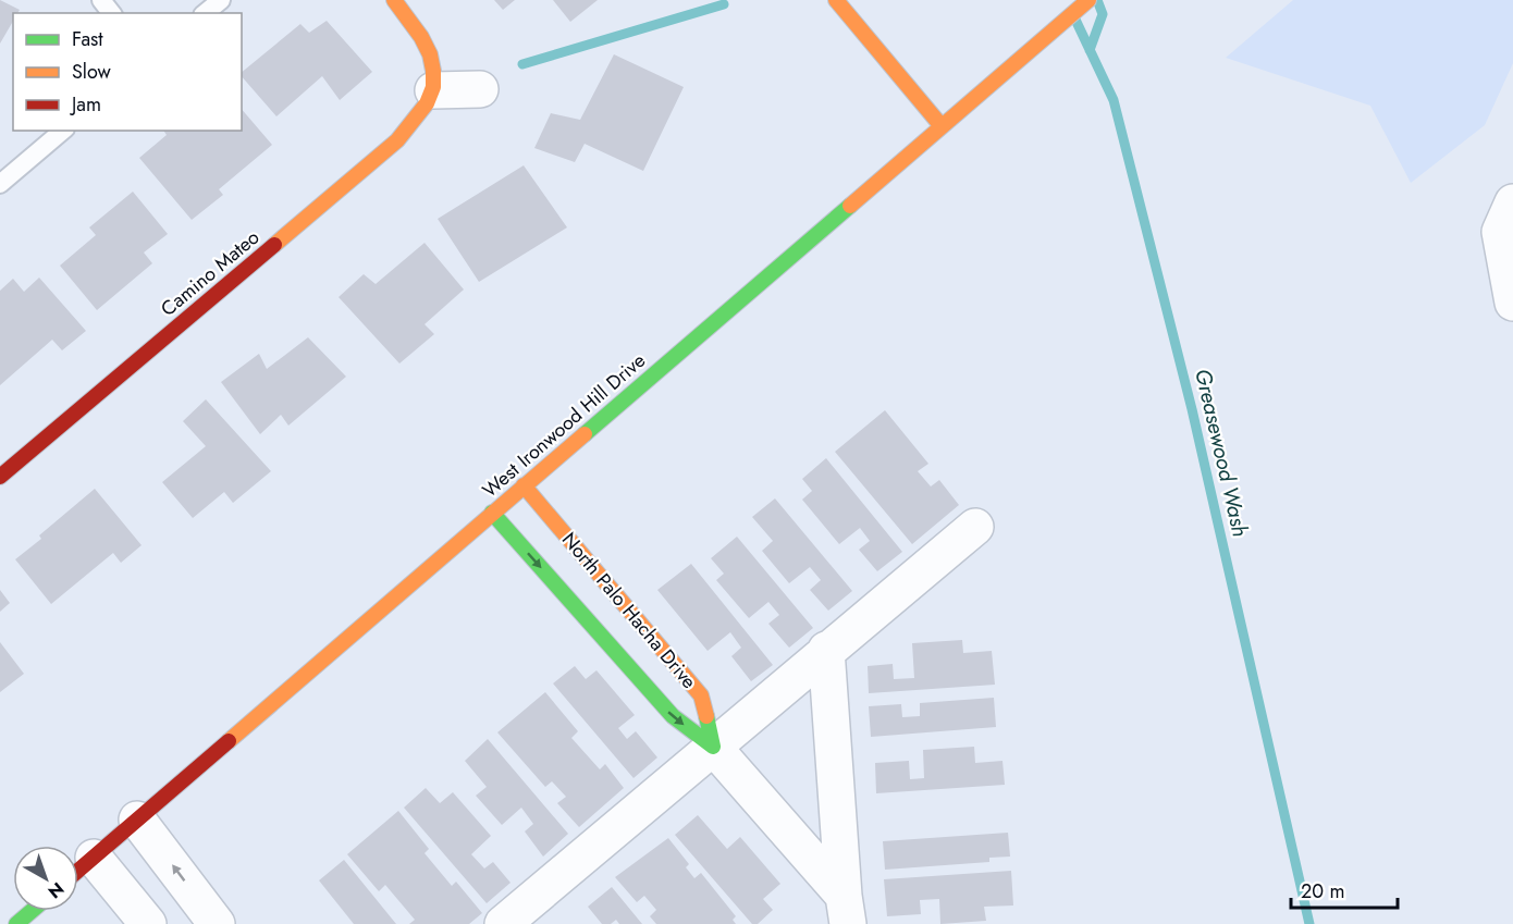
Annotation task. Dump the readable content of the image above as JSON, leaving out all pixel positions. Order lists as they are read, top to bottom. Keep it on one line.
{"streets":{"street":["Camino Mateo","West Ironwood Hill Drive","North Palo Hacha Drive"]},"crossings":[["West Ironwood Hill Drive","North Palo Hacha Drive"]],"water":["Greasewood Wash"],"legend":["Fast","Slow","Jam"],"scale_bar":"20 m","north":"bottom right"}
